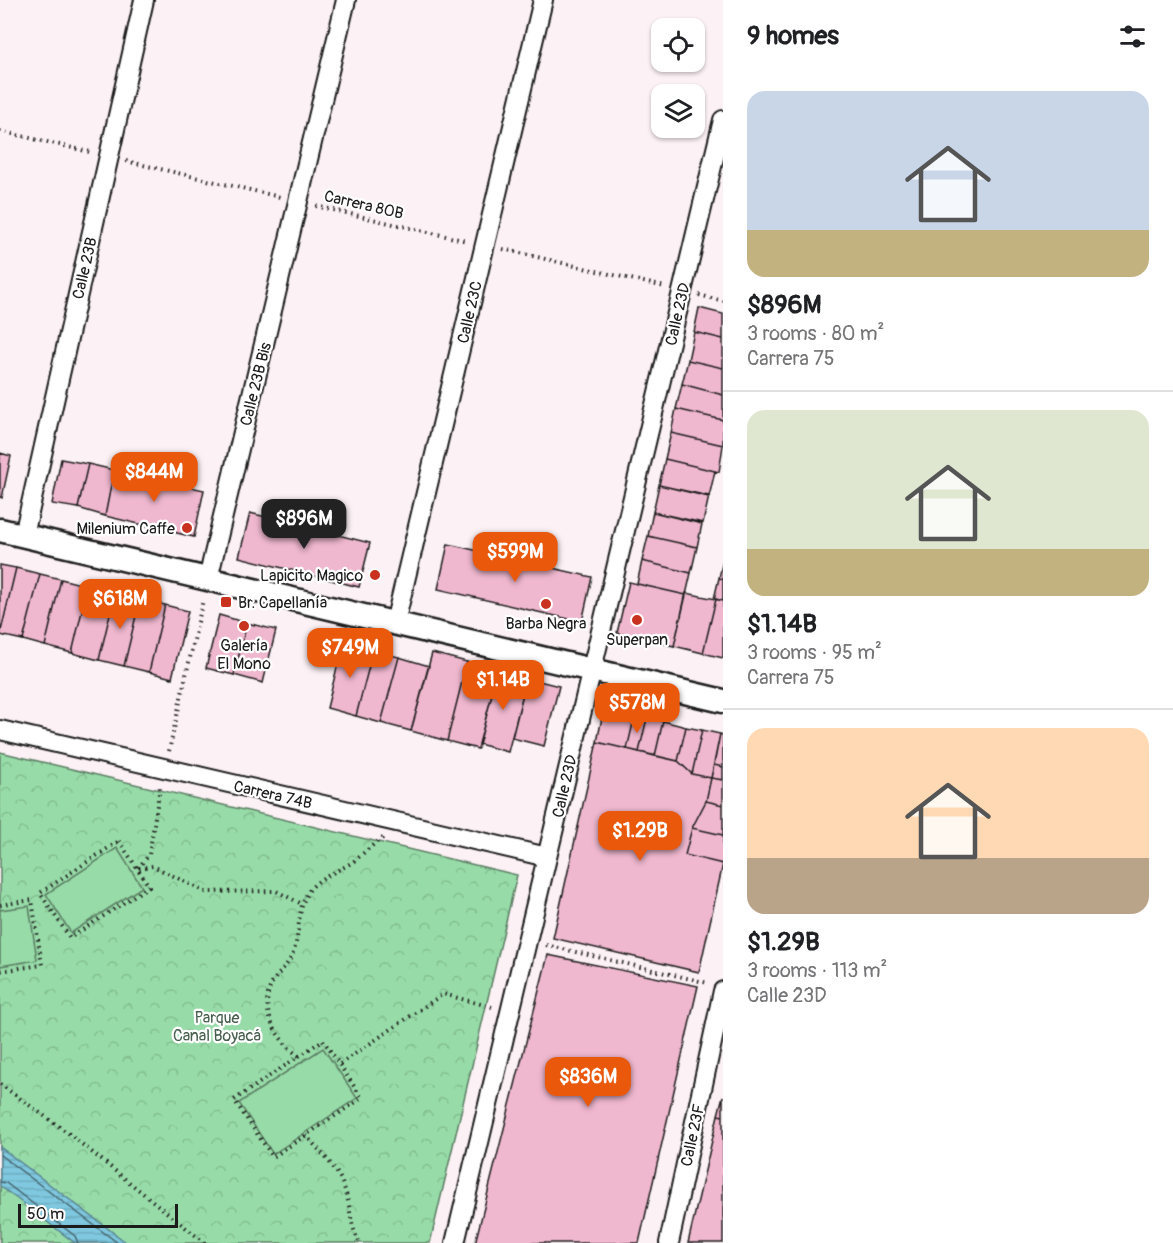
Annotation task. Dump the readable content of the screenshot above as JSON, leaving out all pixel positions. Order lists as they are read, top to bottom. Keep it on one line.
{"streets":{"street":["Calle 23B","Calle 23C","Calle 23D","Calle 23B Bis","Carrera 74B","Calle 23F"],"path":["Carrera 80B"]},"crossings":[["Carrera 80B","Calle 23B"],["Carrera 80B","Calle 23C"],["Carrera 80B","Calle 23D"],["Carrera 80B","Calle 23B Bis"],["Calle 23D","Carrera 74B"]],"parks":["Parque Canal Boyacá"],"places":{"other":["Milenium Caffe","Lapicito Magico","Barba Negra","Superpan","Galería El Mono"],"transit":["Br. Capellanía"]},"scale_bar":"50 m","page":{"heading":"9 homes","list":[{"name":"$896M","note":"3 rooms · 80 m² · Carrera 75"},{"name":"$1.14B","note":"3 rooms · 95 m² · Carrera 75"},{"name":"$1.29B","note":"3 rooms · 113 m² · Calle 23D"}],"price":["$844M","$896M","$599M","$618M","$749M","$1.14B","$578M","$1.29B","$836M"],"scale":"50 m"}}
